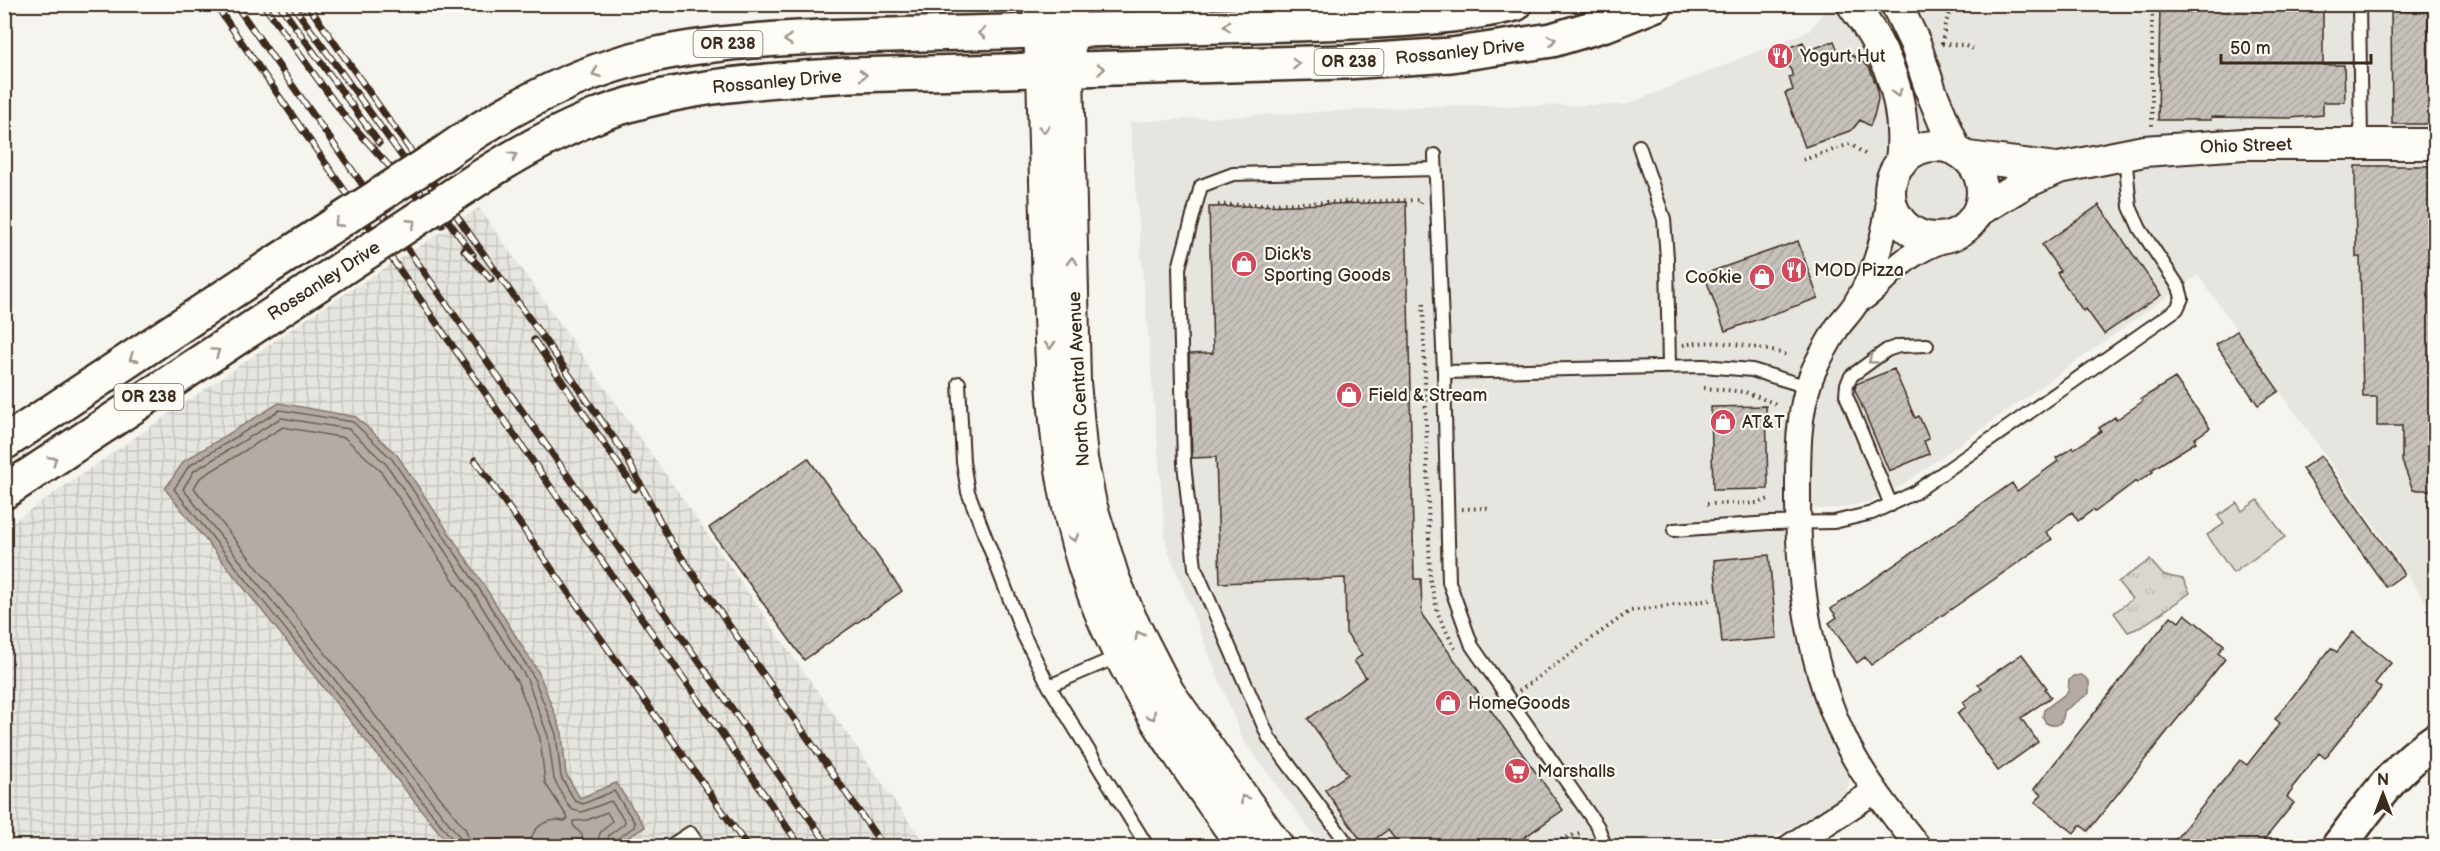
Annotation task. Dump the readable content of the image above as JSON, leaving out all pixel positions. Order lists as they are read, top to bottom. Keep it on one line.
{"streets":{"main road":["OR 238","Rossanley Drive","North Central Avenue"],"street":["Ohio Street"]},"crossings":[["Rossanley Drive","North Central Avenue"]],"places":{"restaurant":["Yogurt Hut","MOD Pizza"],"shop":["Dick's Sporting Goods","Cookie","Field & Stream","AT&T","HomeGoods"],"supermarket":["Marshalls"]},"scale_bar":"50 m","north":"top"}
